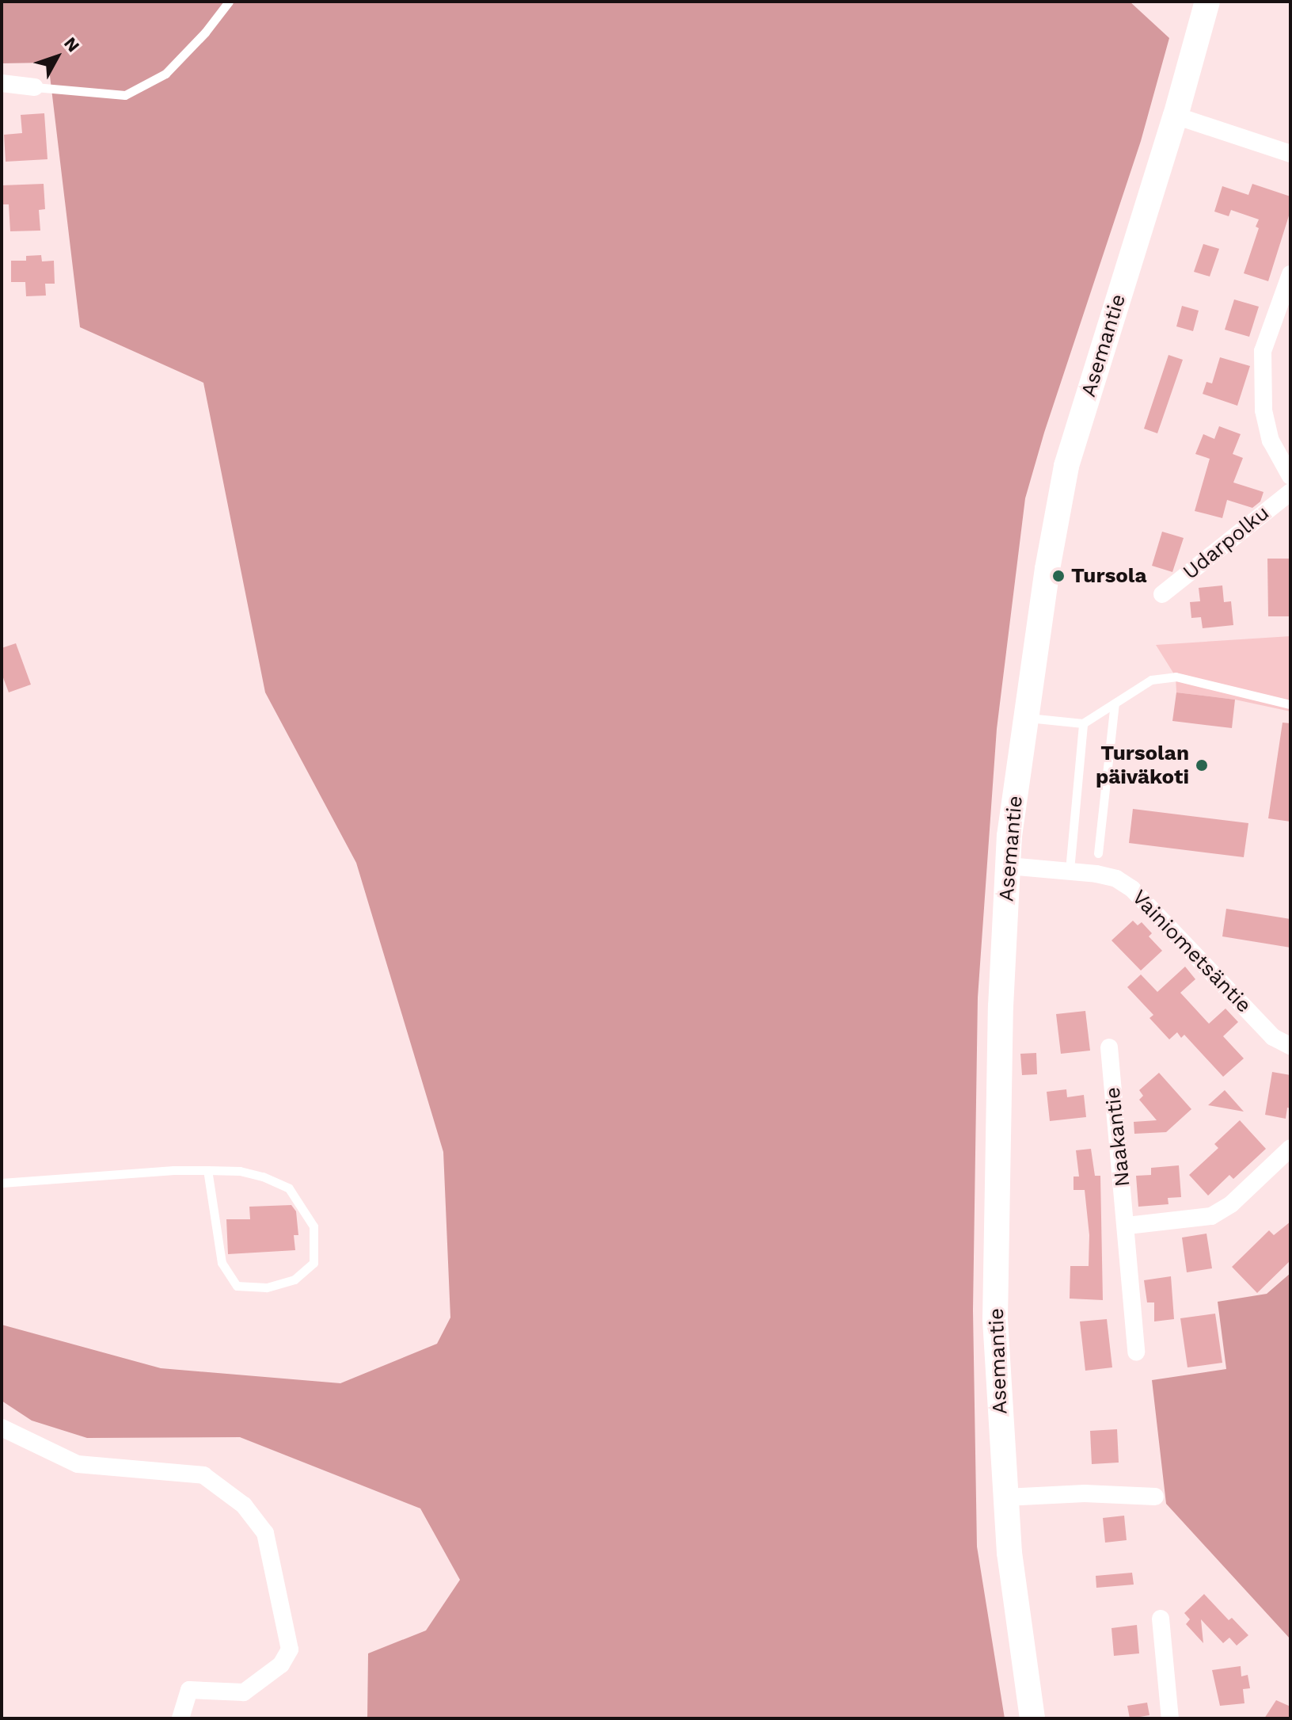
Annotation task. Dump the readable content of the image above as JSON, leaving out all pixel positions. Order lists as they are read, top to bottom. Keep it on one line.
{"streets":{"main road":["Asemantie"],"street":["Udarpolku","Vainiometsäntie","Naakantie"]},"crossings":[["Asemantie","Vainiometsäntie"]],"places":["Tursola","Tursolan päiväkoti"],"north":"top right"}
